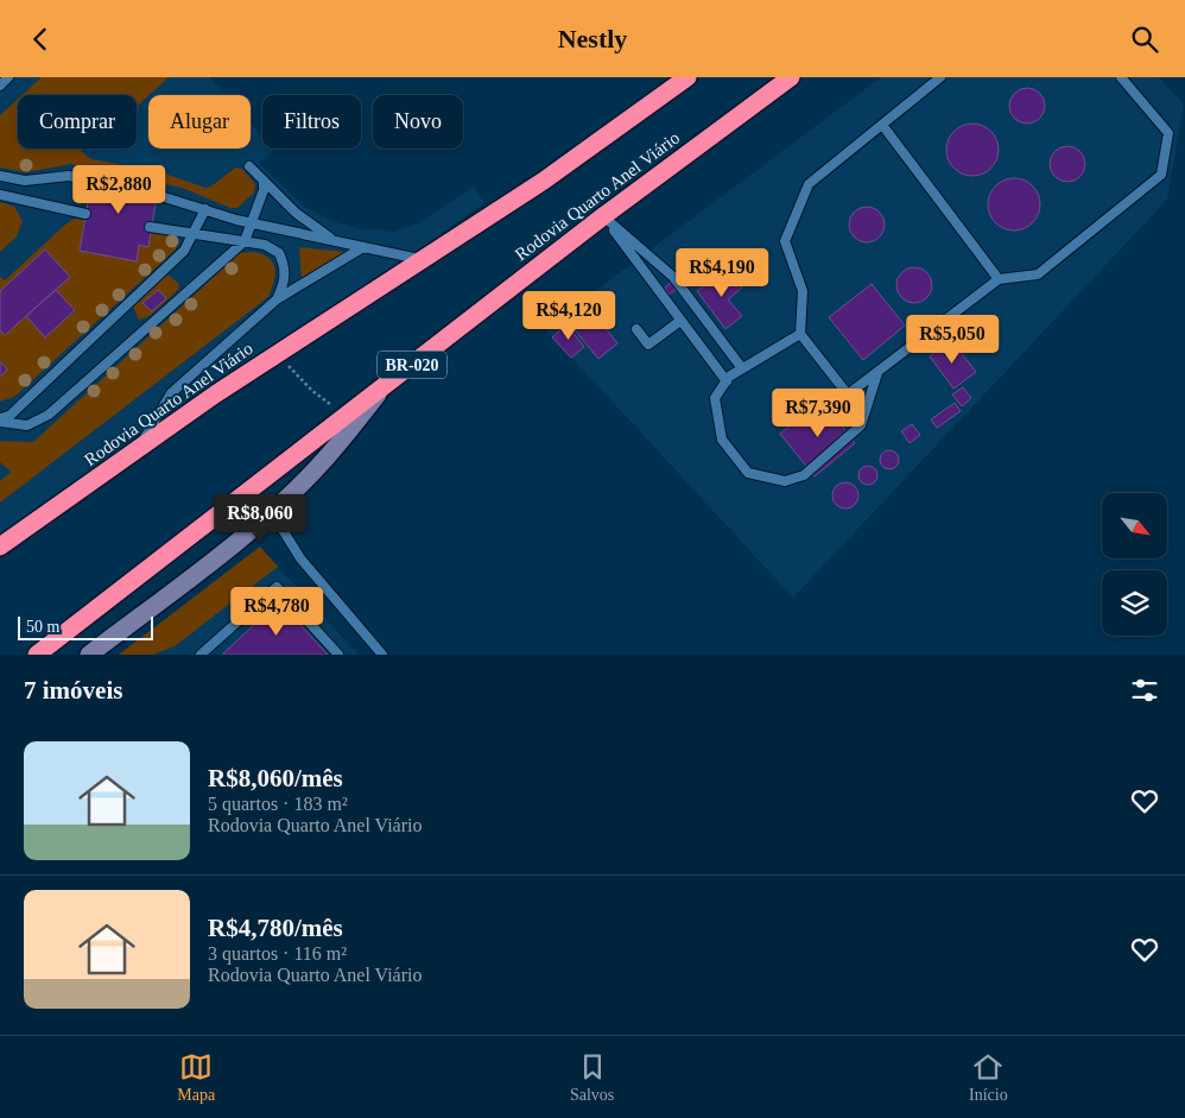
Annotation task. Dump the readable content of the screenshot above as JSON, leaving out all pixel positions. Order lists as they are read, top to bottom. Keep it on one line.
{"streets":{"highway":["Rodovia Quarto Anel Viário","BR-020"]},"scale_bar":"50 m","north":"bottom right","page":{"header":"Nestly","chip":["Comprar","Alugar","Filtros","Novo"],"price":["R$2,880","R$4,190","R$4,120","R$5,050","R$7,390","R$8,060","R$4,780"],"scale":"50 m","heading":"7 imóveis","list":[{"name":"R$8,060/mês","note":"5 quartos · 183 m² · Rodovia Quarto Anel Viário"},{"name":"R$4,780/mês","note":"3 quartos · 116 m² · Rodovia Quarto Anel Viário"}],"tabs":["Mapa","Salvos","Início"]}}
